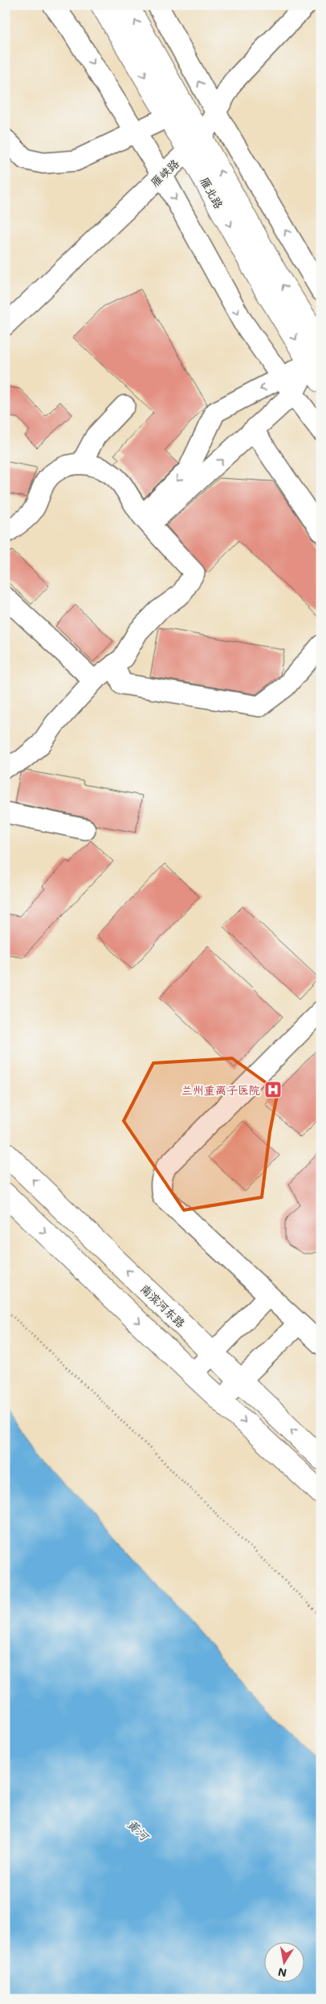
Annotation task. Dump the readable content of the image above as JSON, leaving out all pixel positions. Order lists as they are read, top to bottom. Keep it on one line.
{"streets":{"main road":["雁北路","南滨河东路"],"street":["雁峡路"]},"crossings":[["雁峡路","雁北路"]],"water":["黄河"],"places":{"hospital":["兰州重离子医院"]},"north":"bottom"}
